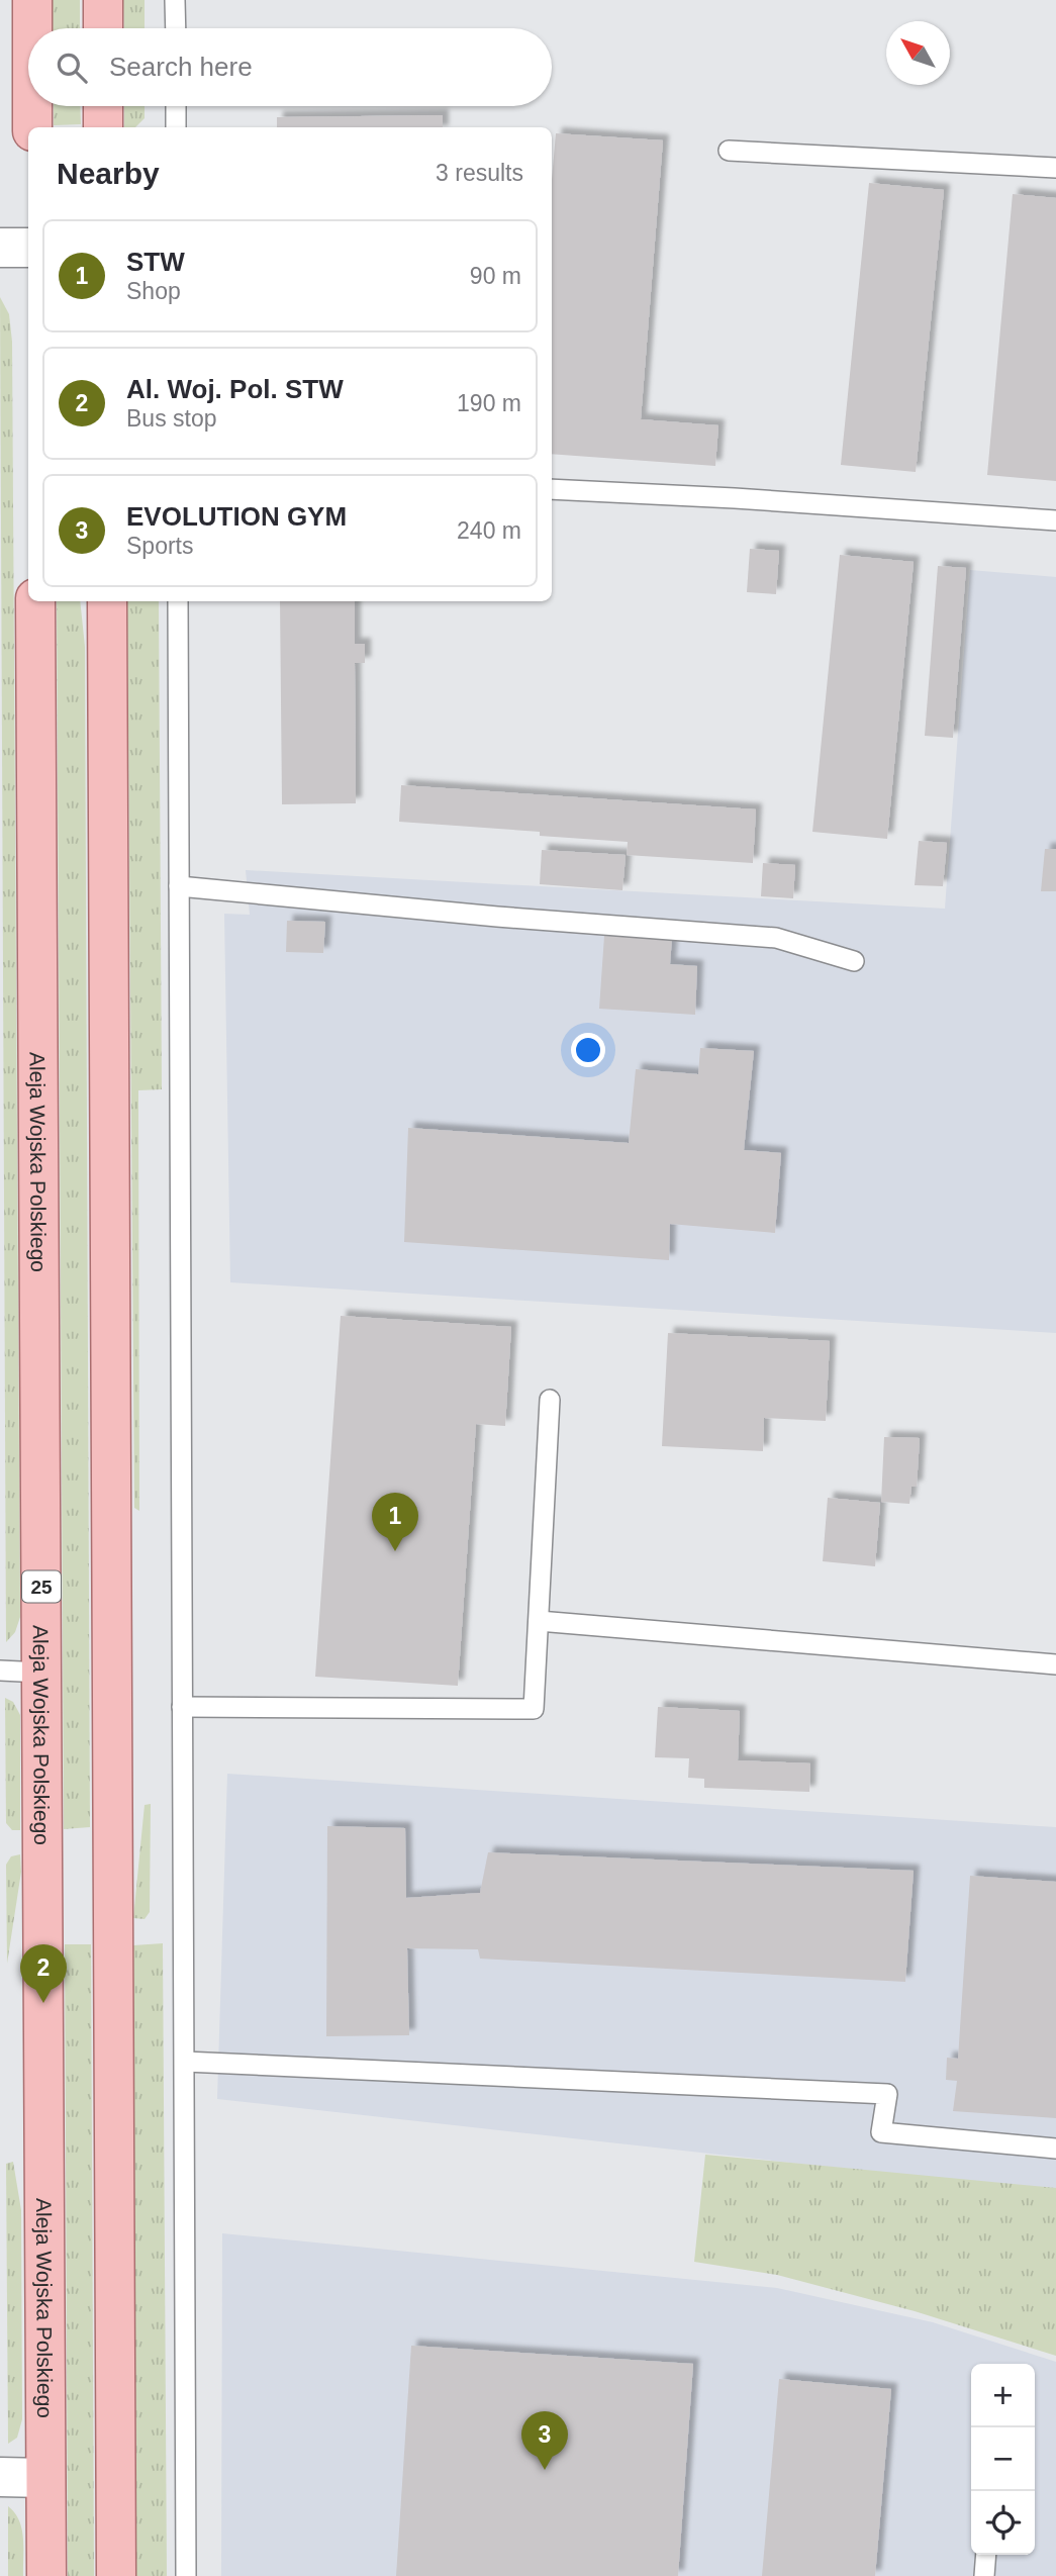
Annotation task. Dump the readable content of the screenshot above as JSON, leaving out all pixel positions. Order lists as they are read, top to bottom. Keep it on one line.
{"streets":{"main road":["Aleja Wojska Polskiego","25"]},"north":"top left","page":{"search":"Search here","heading":["Nearby","3 results"],"list":[{"mark":"1","name":"STW","note":"Shop","value":"90 m"},{"mark":"2","name":"Al. Woj. Pol. STW","note":"Bus stop","value":"190 m"},{"mark":"3","name":"EVOLUTION GYM","note":"Sports","value":"240 m"}],"pins":["1","2","3"],"map_buttons":["+","−"]}}
